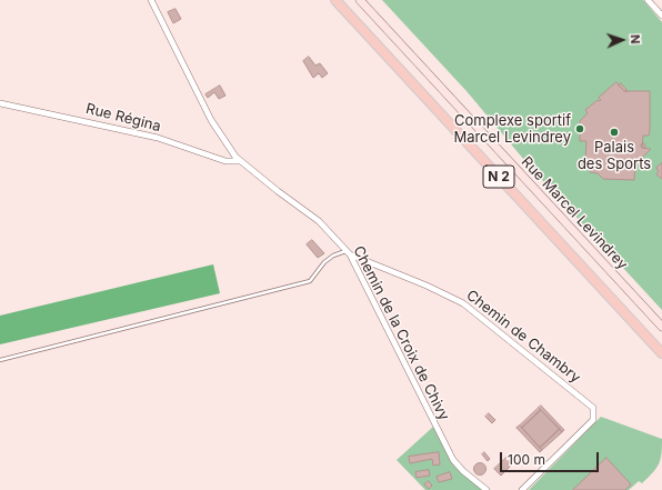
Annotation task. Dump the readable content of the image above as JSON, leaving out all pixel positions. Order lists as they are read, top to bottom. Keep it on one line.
{"streets":{"main road":["N 2"],"street":["Rue Régina","Rue Marcel Levindrey","Chemin de la Croix de Chivy","Chemin de Chambry"]},"crossings":[["Rue Régina","Chemin de la Croix de Chivy"],["Chemin de la Croix de Chivy","Chemin de Chambry"]],"places":["Complexe sportif Marcel Levindrey","Palais des Sports"],"scale_bar":"100 m","north":"right"}
